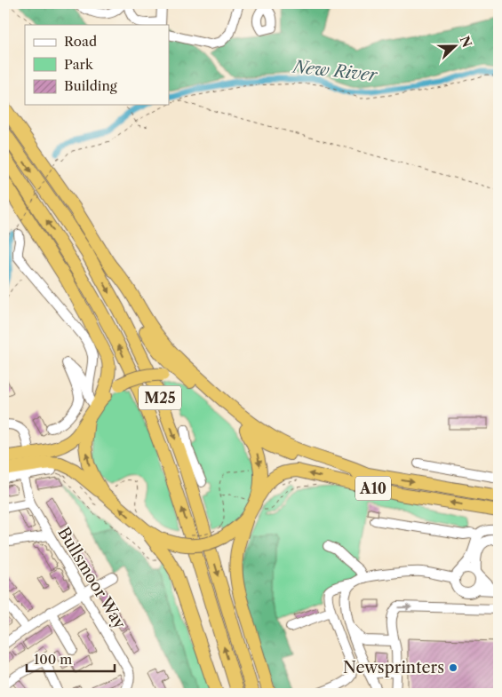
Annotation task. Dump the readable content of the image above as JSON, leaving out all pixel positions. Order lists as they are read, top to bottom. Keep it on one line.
{"streets":{"highway":["M25","A10"],"street":["Bullsmoor Way"]},"crossings":[["M25","A10"]],"water":["New River"],"places":["Newsprinters"],"legend":["Road","Park","Building"],"scale_bar":"100 m","north":"right"}
